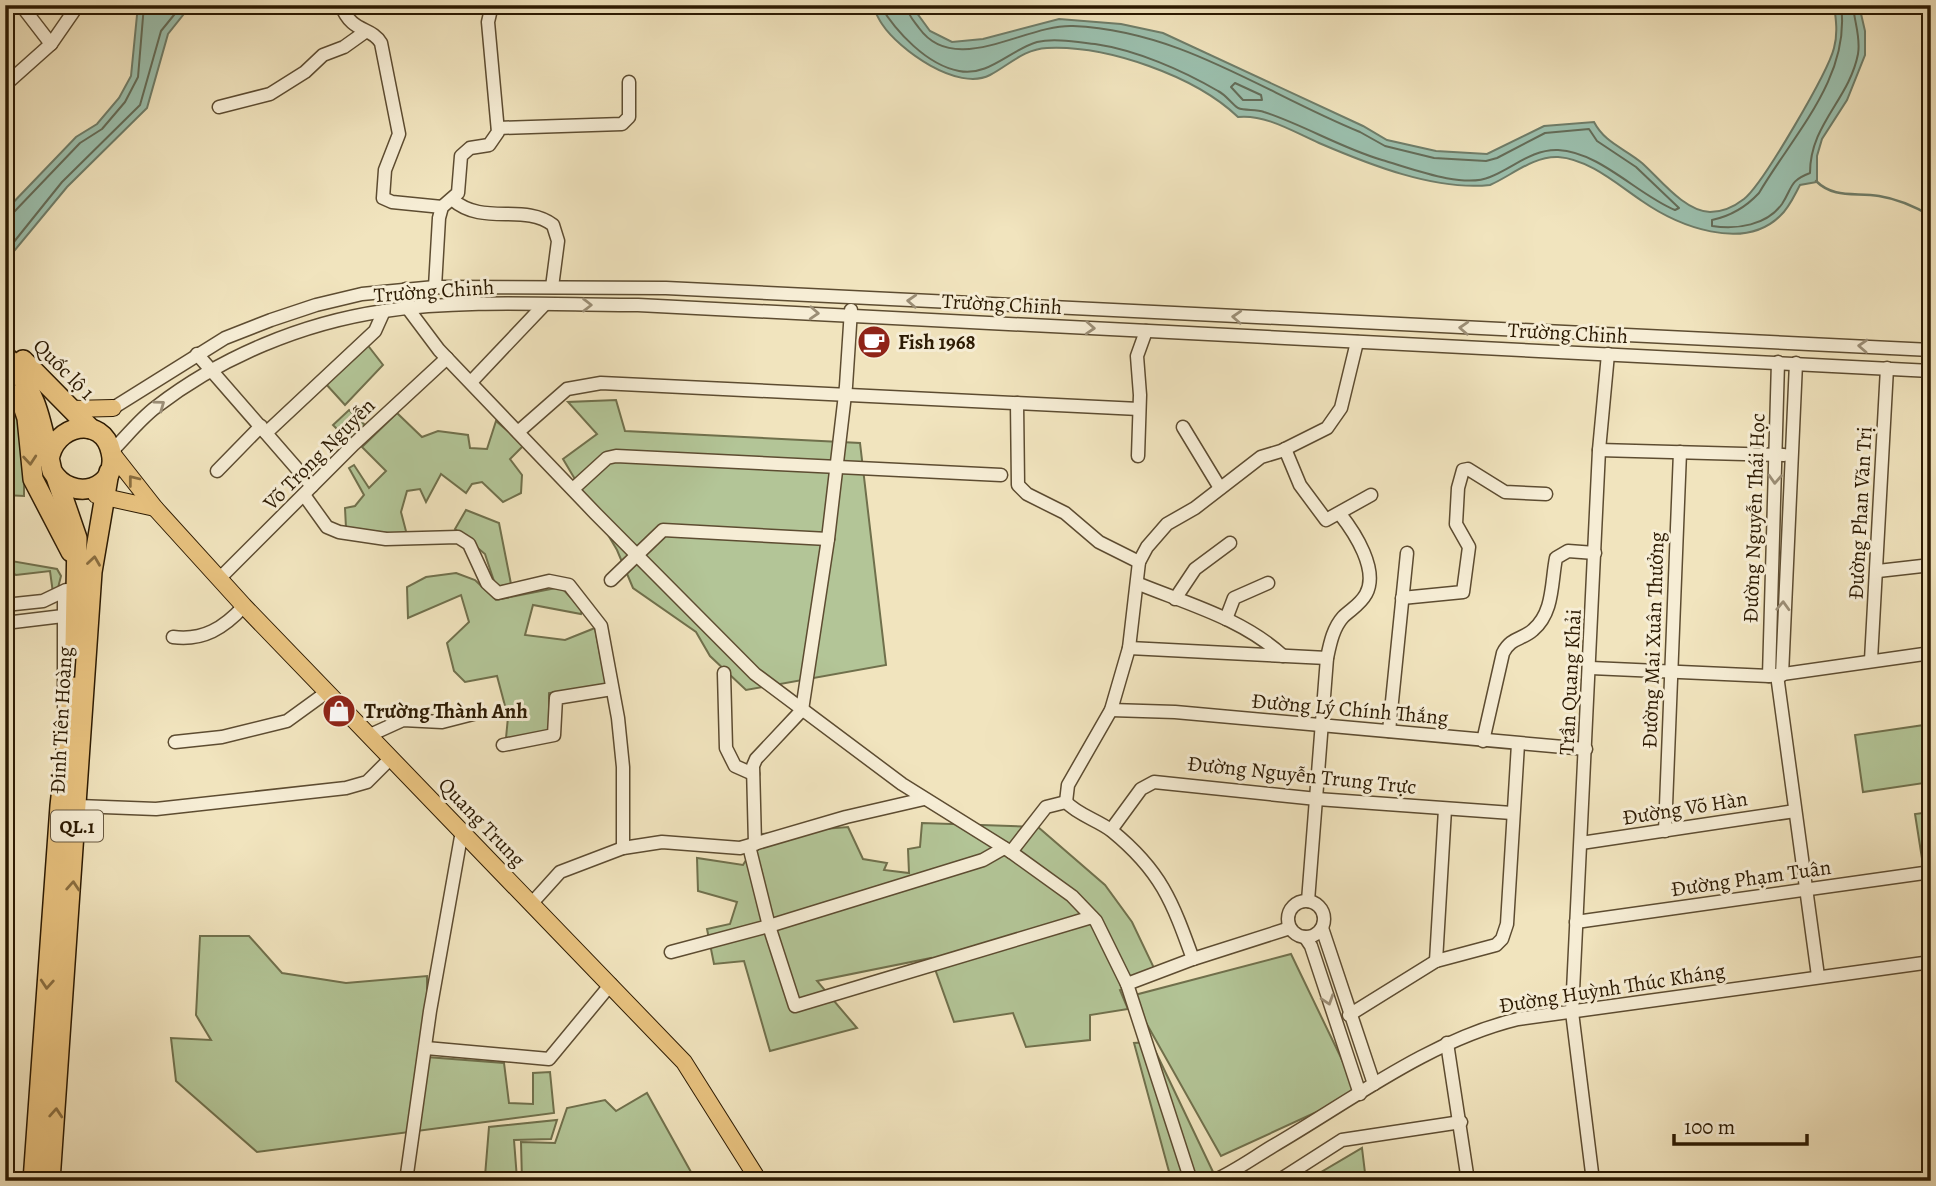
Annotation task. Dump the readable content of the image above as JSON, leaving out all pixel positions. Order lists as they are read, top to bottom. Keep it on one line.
{"streets":{"highway":["Quốc lộ 1","Đinh Tiên Hoàng","QL.1"],"main road":["Quang Trung"],"street":["Trường Chinh","Võ Trọng Nguyễn","Đường Phan Văn Trị","Đường Nguyễn Thái Học","Đường Mai Xuân Thưởng","Trần Quang Khải","Đường Lý Chính Thắng","Đường Nguyễn Trung Trực","Đường Võ Hàn","Đường Phạm Tuân","Đường Huỳnh Thúc Kháng"]},"crossings":[["Trường Chinh","Quốc lộ 1"],["Trường Chinh","Đường Phan Văn Trị"],["Trường Chinh","Đường Nguyễn Thái Học"],["Trường Chinh","Trần Quang Khải"],["Trường Chinh","Đinh Tiên Hoàng"],["Trường Chinh","Quang Trung"],["Trường Chinh","QL.1"],["Quốc lộ 1","Đinh Tiên Hoàng"],["Quốc lộ 1","Quang Trung"],["Quốc lộ 1","QL.1"],["Võ Trọng Nguyễn","Quang Trung"],["Đường Nguyễn Thái Học","Đường Võ Hàn"],["Đường Nguyễn Thái Học","Đường Phạm Tuân"],["Đường Nguyễn Thái Học","Đường Huỳnh Thúc Kháng"],["Đường Mai Xuân Thưởng","Đường Võ Hàn"],["Trần Quang Khải","Đường Lý Chính Thắng"],["Trần Quang Khải","Đường Võ Hàn"],["Trần Quang Khải","Đường Phạm Tuân"],["Trần Quang Khải","Đường Huỳnh Thúc Kháng"],["Đinh Tiên Hoàng","Quang Trung"],["Đinh Tiên Hoàng","QL.1"],["Quang Trung","QL.1"]],"places":{"cafe":["Fish 1968"],"shop":["Trường Thành Anh"]},"scale_bar":"100 m"}
